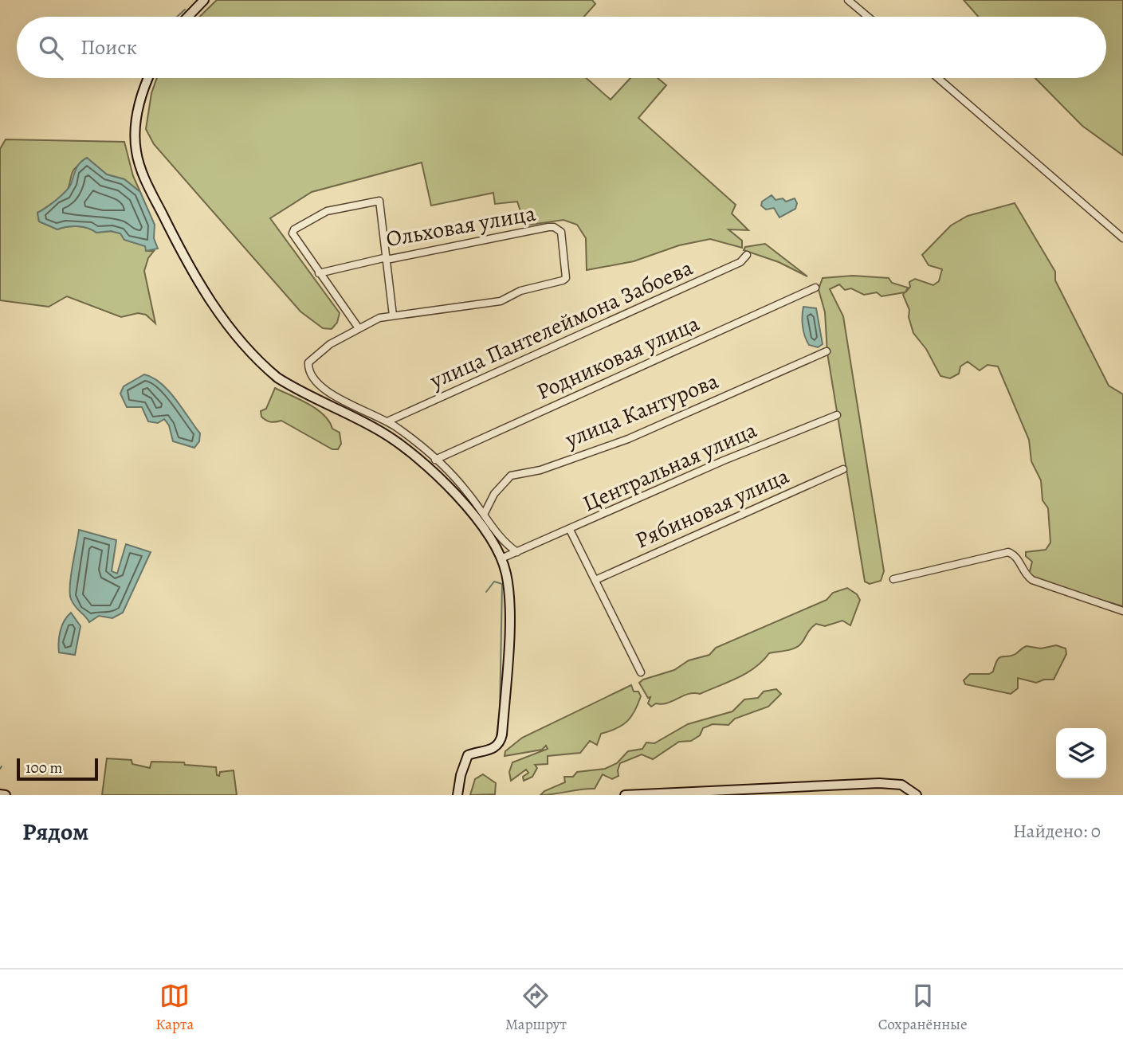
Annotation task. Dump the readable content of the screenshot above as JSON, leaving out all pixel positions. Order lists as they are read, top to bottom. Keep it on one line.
{"streets":{"street":["Ольховая улица","улица Пантелеймона Забоева","Родниковая улица","улица Кантурова","Центральная улица","Рябиновая улица"]},"scale_bar":"100 m","page":{"search":"Поиск","scale":"100 m","heading":["Рядом","Найдено: 0"],"nav":["Карта","Маршрут","Сохранённые"]}}
